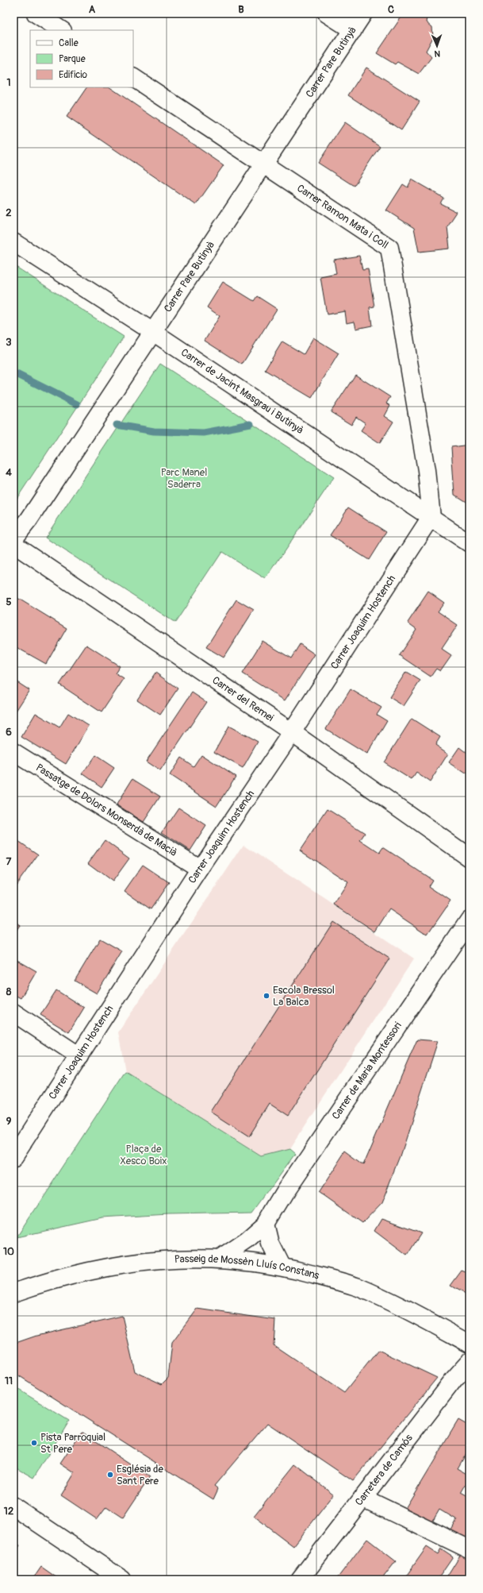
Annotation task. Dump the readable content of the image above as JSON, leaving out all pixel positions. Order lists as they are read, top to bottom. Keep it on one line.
{"streets":{"street":["Carrer Pare Butinyà","Carrer Ramon Mata i Coll","Carrer de Jacint Masgrau i Butinyà","Carrer Joaquim Hostench","Carrer del Remei","Passatge de Dolors Monserdà de Macià","Carrer de Maria Montessori","Passeig de Mossèn Lluís Constans","Carretera de Camós"]},"crossings":[["Carrer Pare Butinyà","Carrer Ramon Mata i Coll"],["Carrer Pare Butinyà","Carrer de Jacint Masgrau i Butinyà"],["Carrer Ramon Mata i Coll","Carrer de Jacint Masgrau i Butinyà"],["Carrer Ramon Mata i Coll","Carrer Joaquim Hostench"],["Carrer de Jacint Masgrau i Butinyà","Carrer Joaquim Hostench"],["Carrer Joaquim Hostench","Carrer del Remei"],["Carrer Joaquim Hostench","Passatge de Dolors Monserdà de Macià"],["Carrer de Maria Montessori","Passeig de Mossèn Lluís Constans"]],"parks":["Parc Manel Saderra","Plaça de Xesco Boix"],"places":["Escola Bressol La Balca","Pista Parroquial St Pere","Església de Sant Pere"],"legend":["Calle","Parque","Edificio"],"north":"bottom","grid":{"columns":["A","B","C"],"rows":["1","2","3","4","5","6","7","8","9","10","11","12"]}}
